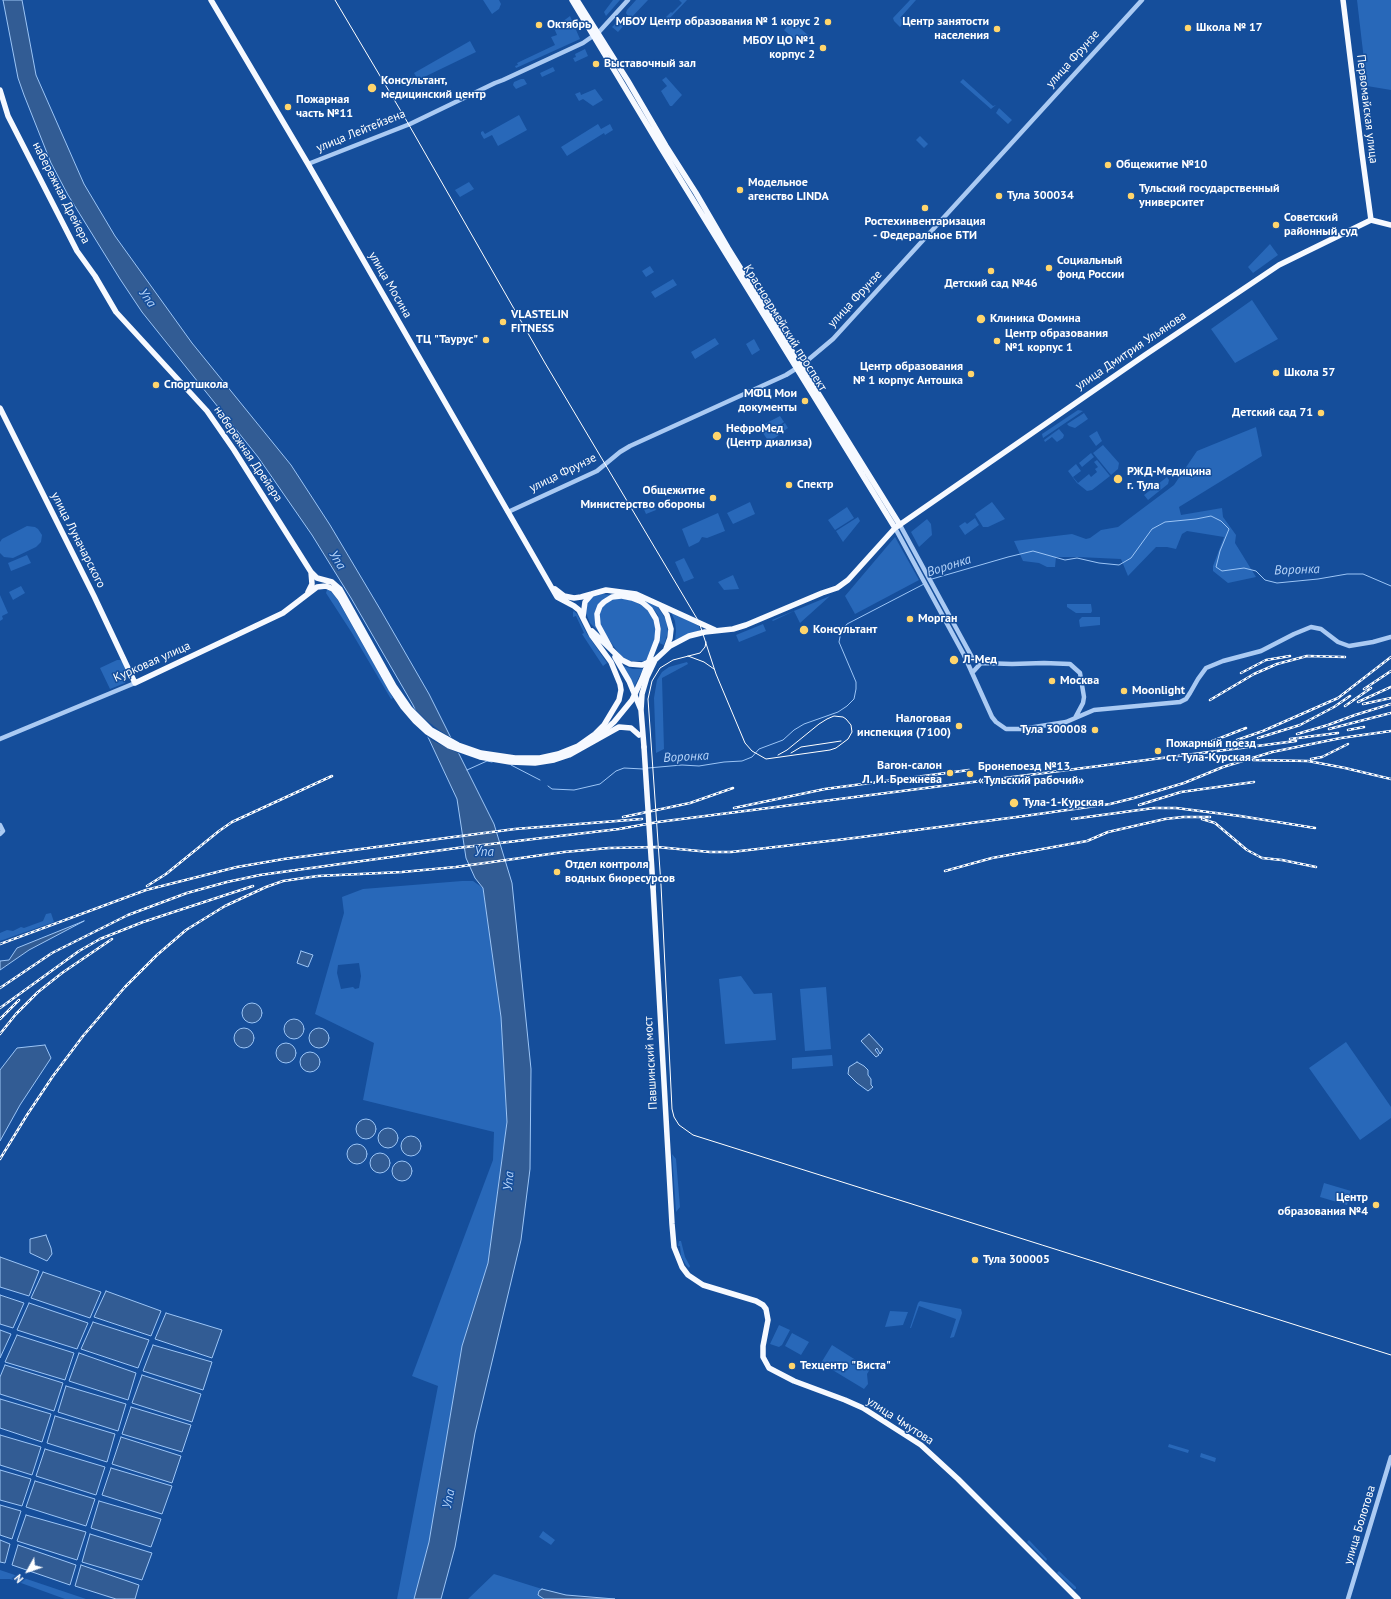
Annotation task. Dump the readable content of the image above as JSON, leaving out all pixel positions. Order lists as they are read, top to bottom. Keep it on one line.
{"streets":{"main road":["Первомайская улица","набережная Дрейера","улица Мосина","Красноармейский проспект","улица Дмитрия Ульянова","улица Луначарского","Курковая улица","Павшинский мост","улица Чмутова"],"street":["улица Фрунзе","улица Лейтейзена","улица Болотова"]},"crossings":[["улица Фрунзе","улица Мосина"],["улица Фрунзе","Красноармейский проспект"],["Первомайская улица","улица Дмитрия Ульянова"],["улица Лейтейзена","улица Мосина"],["улица Лейтейзена","Красноармейский проспект"],["Красноармейский проспект","улица Дмитрия Ульянова"],["улица Луначарского","Курковая улица"],["Павшинский мост","улица Чмутова"]],"water":["Упа","Воронка"],"places":["МБОУ Центр образования № 1 корус 2","Октябрь","Школа № 17","Центр занятости населения","МБОУ ЦО №1 корпус 2","Выставочный зал","Консультант, медицинский центр","Пожарная часть №11","Общежитие №10","Модельное агенство LINDA","Тула 300034","Тульский государственный университет","Ростехинвентаризация - Федеральное БТИ","Советский районный суд","Социальный фонд России","Детский сад №46","Клиника Фомина","VLASTELIN FITNESS","ТЦ \"Таурус\"","Центр образования №1 корпус 1","Школа 57","Центр образования № 1 корпус Антошка","Спортшкола","МФЦ Мои документы","Детский сад 71","НефроМед (Центр диализа)","РЖД-Медицина г. Тула","Спектр","Общежитие Министерство обороны","Морган","Консультант","Л-Мед","Москва","Moonlight","Налоговая инспекция (7100)","Тула 300008","Пожарный поезд ст. Тула-Курская","Вагон-салон Л. И. Брежнева","Бронепоезд №13 «Тульский рабочий»","Тула-1-Курская","Отдел контроля водных биоресурсов","Центр образования №4","Тула 300005","Техцентр \"Виста\""],"north":"bottom left"}
